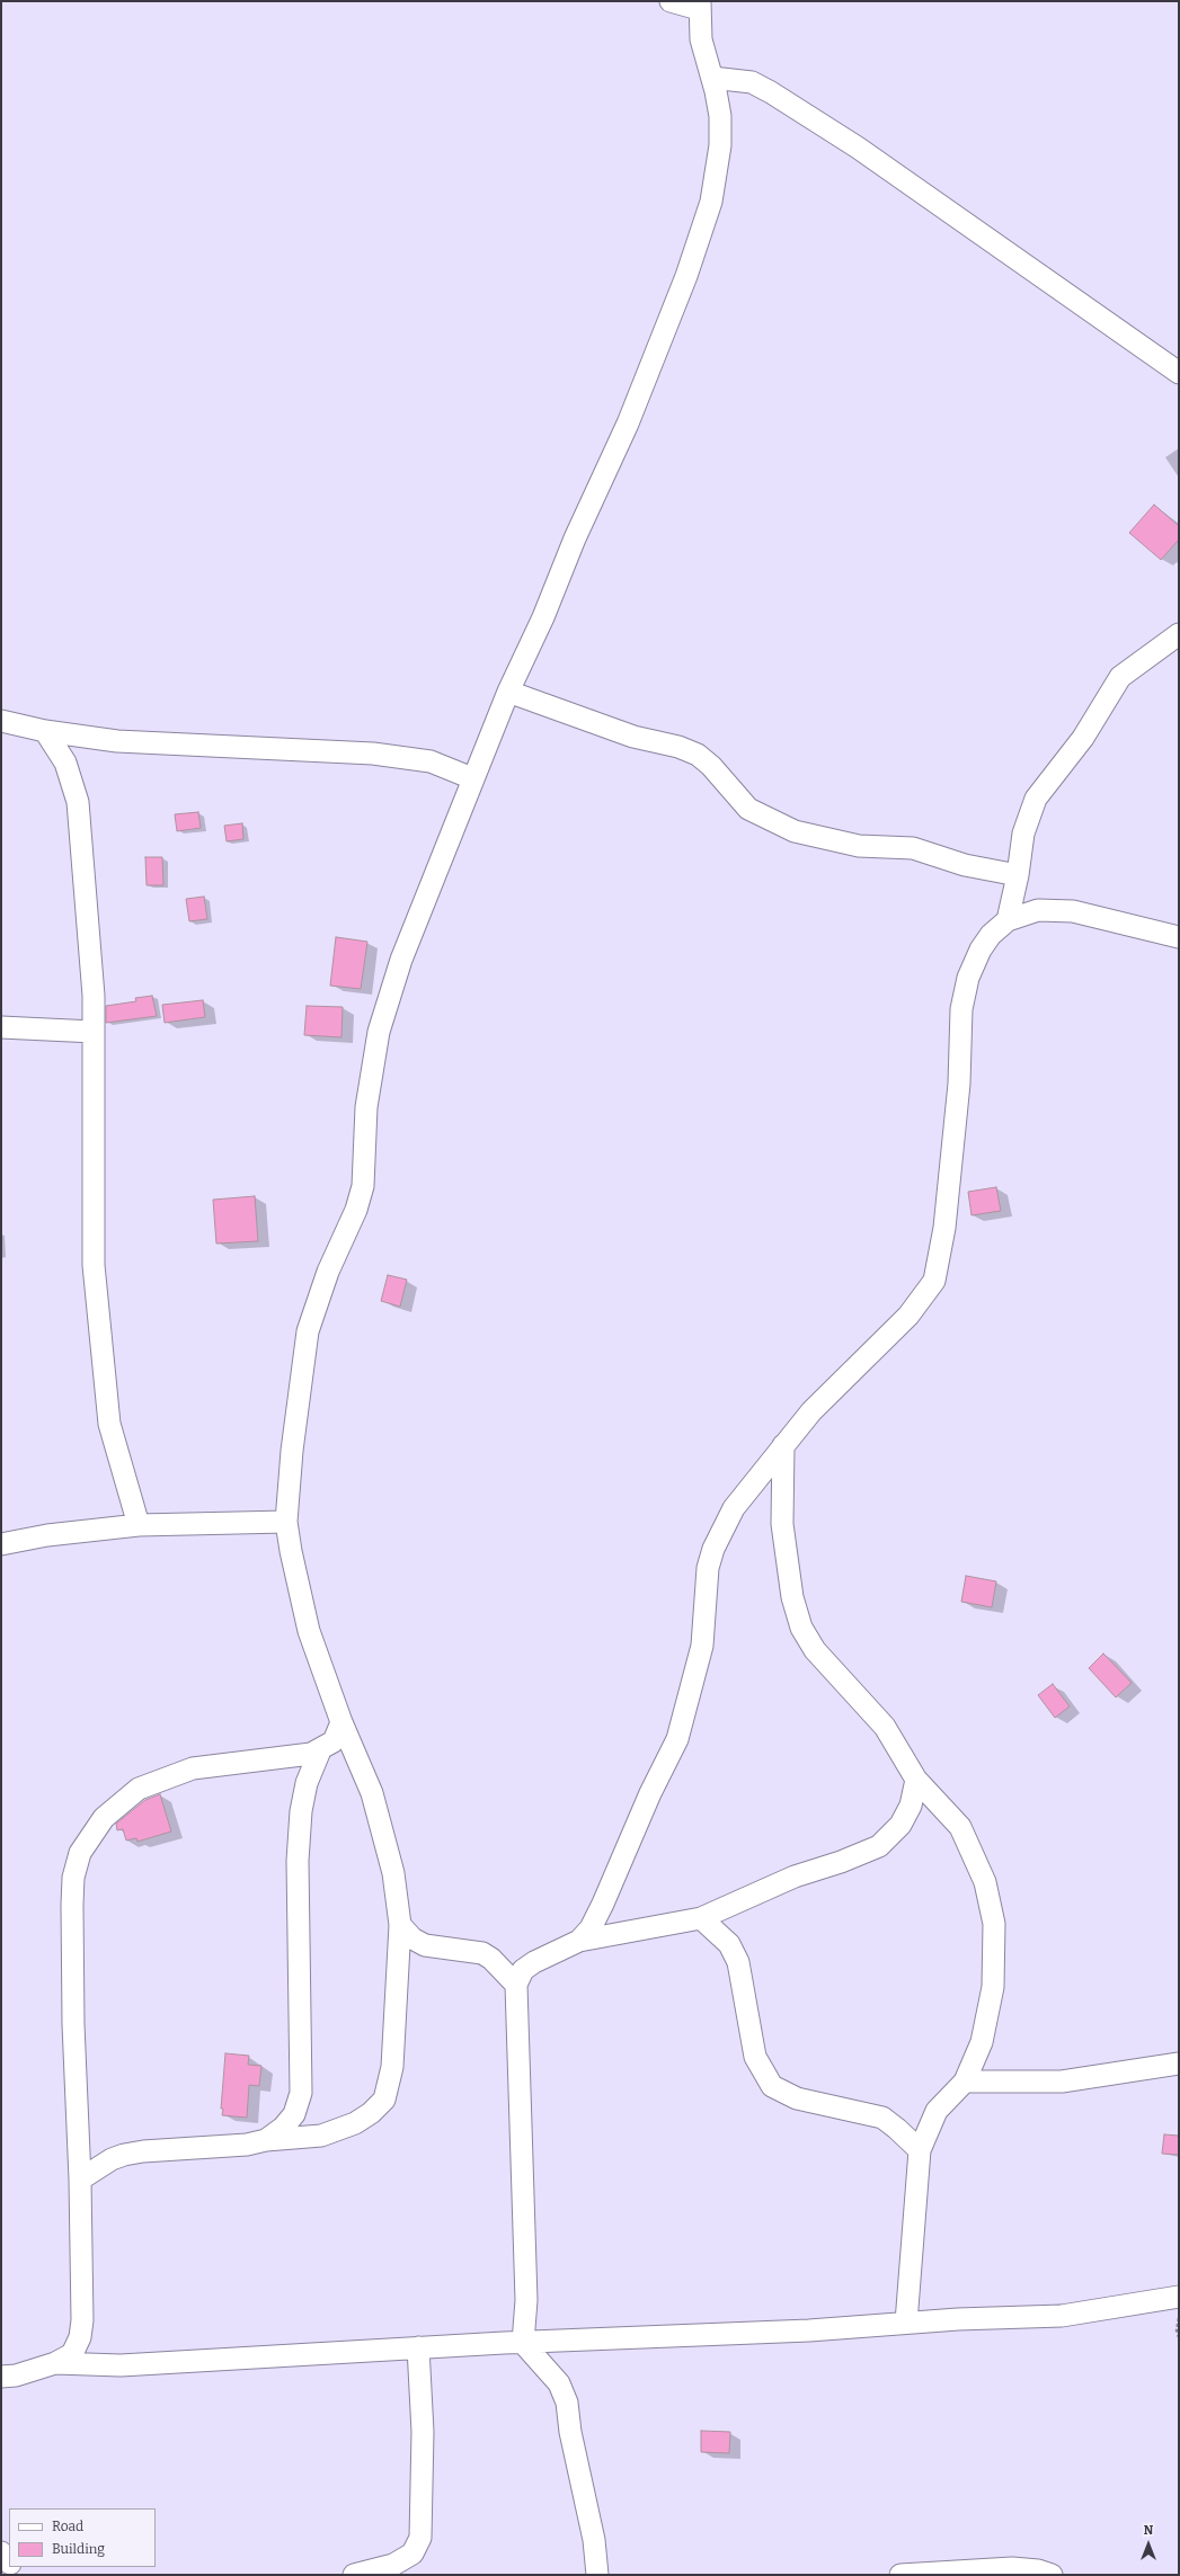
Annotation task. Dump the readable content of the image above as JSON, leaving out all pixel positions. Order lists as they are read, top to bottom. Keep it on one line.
{"legend":["Road","Building"],"north":"top"}
